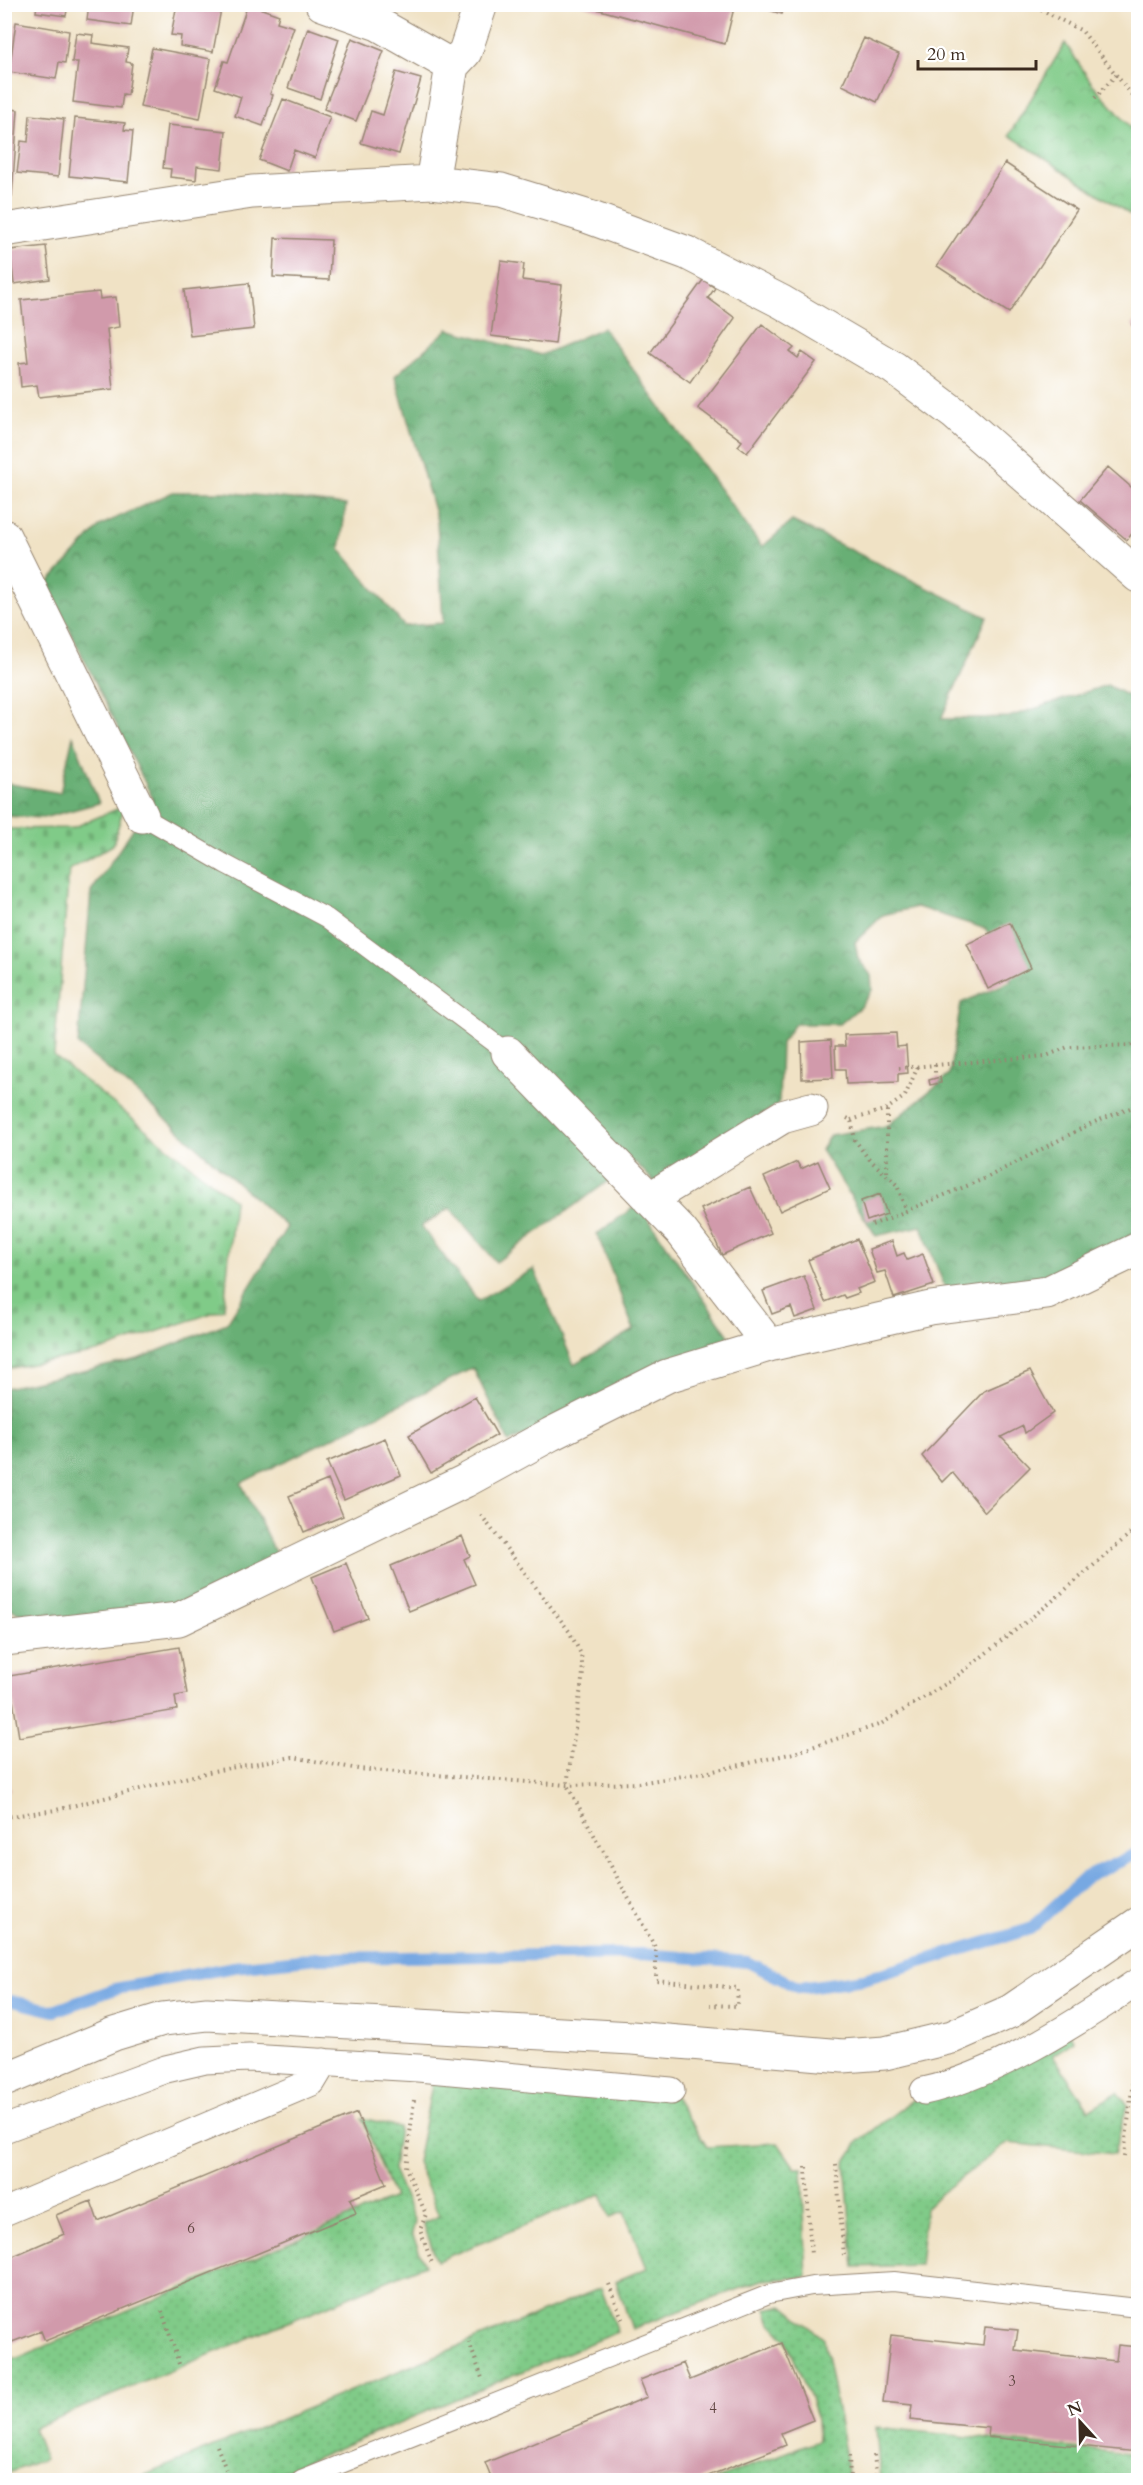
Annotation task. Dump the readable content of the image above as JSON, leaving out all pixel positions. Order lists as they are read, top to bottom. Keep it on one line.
{"house_numbers":["6","3","4"],"scale_bar":"20 m","north":"top"}
